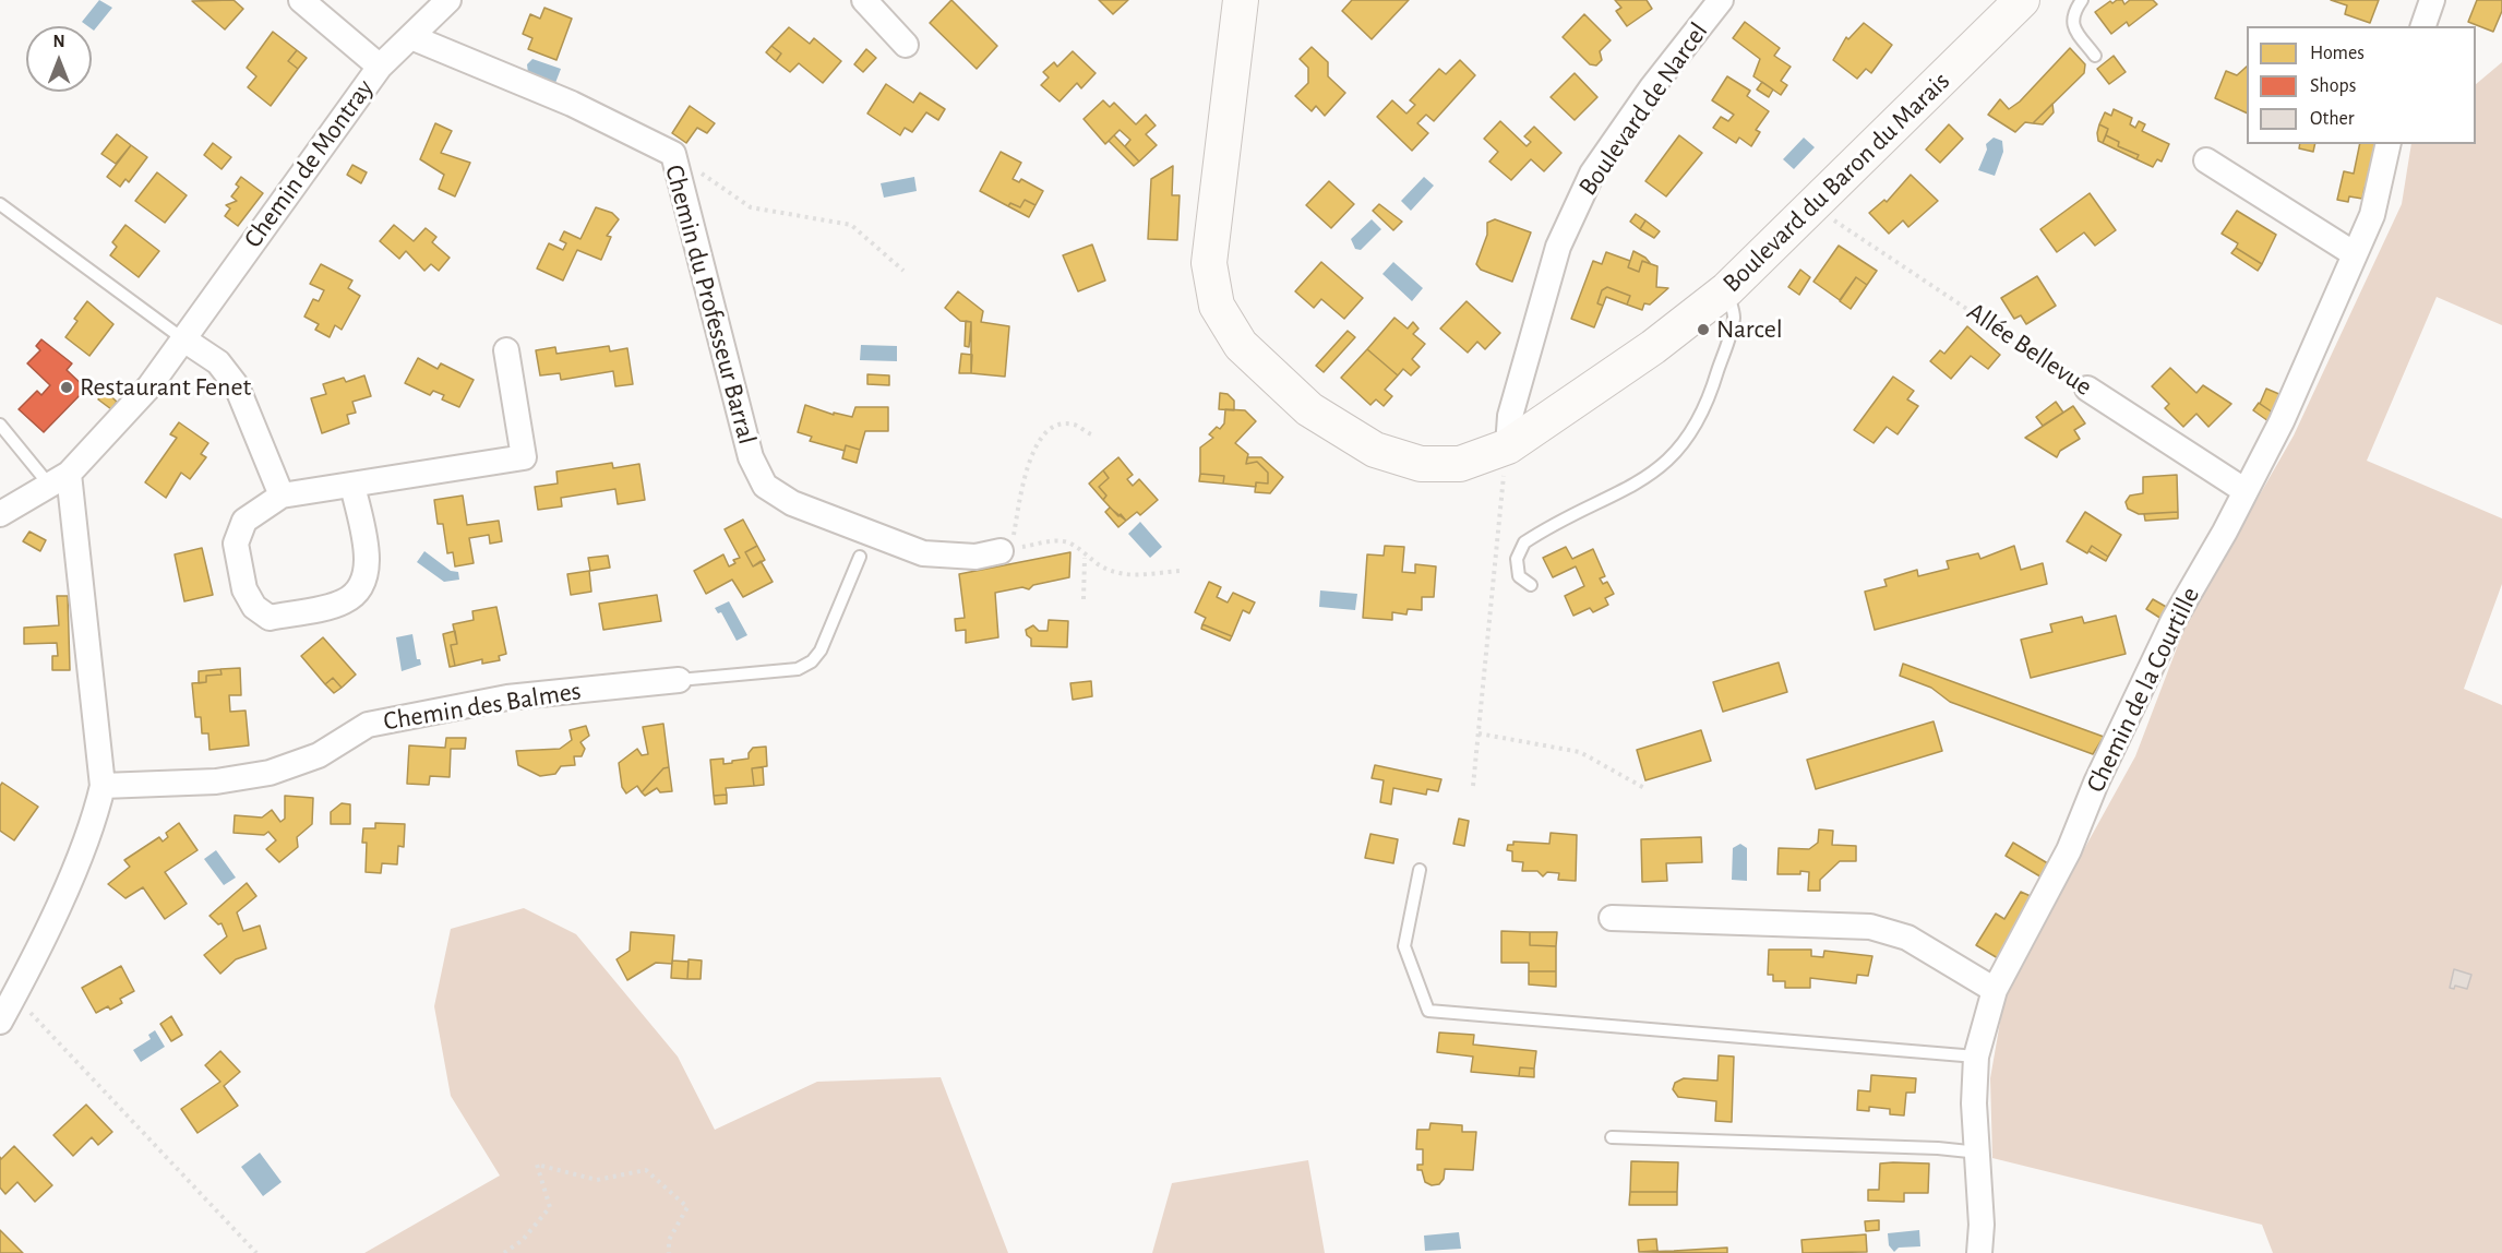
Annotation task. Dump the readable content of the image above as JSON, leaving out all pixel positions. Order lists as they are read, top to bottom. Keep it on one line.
{"streets":{"street":["Boulevard de Narcel","Chemin de Montray","Boulevard du Baron du Marais","Chemin du Professeur Barral","Allée Bellevue","Chemin de la Courtille","Chemin des Balmes"]},"crossings":[["Boulevard de Narcel","Boulevard du Baron du Marais"],["Chemin de Montray","Chemin du Professeur Barral"],["Boulevard du Baron du Marais","Allée Bellevue"],["Allée Bellevue","Chemin de la Courtille"]],"places":["Narcel","Restaurant Fenet"],"legend":["Homes","Shops","Other"],"north":"top"}
